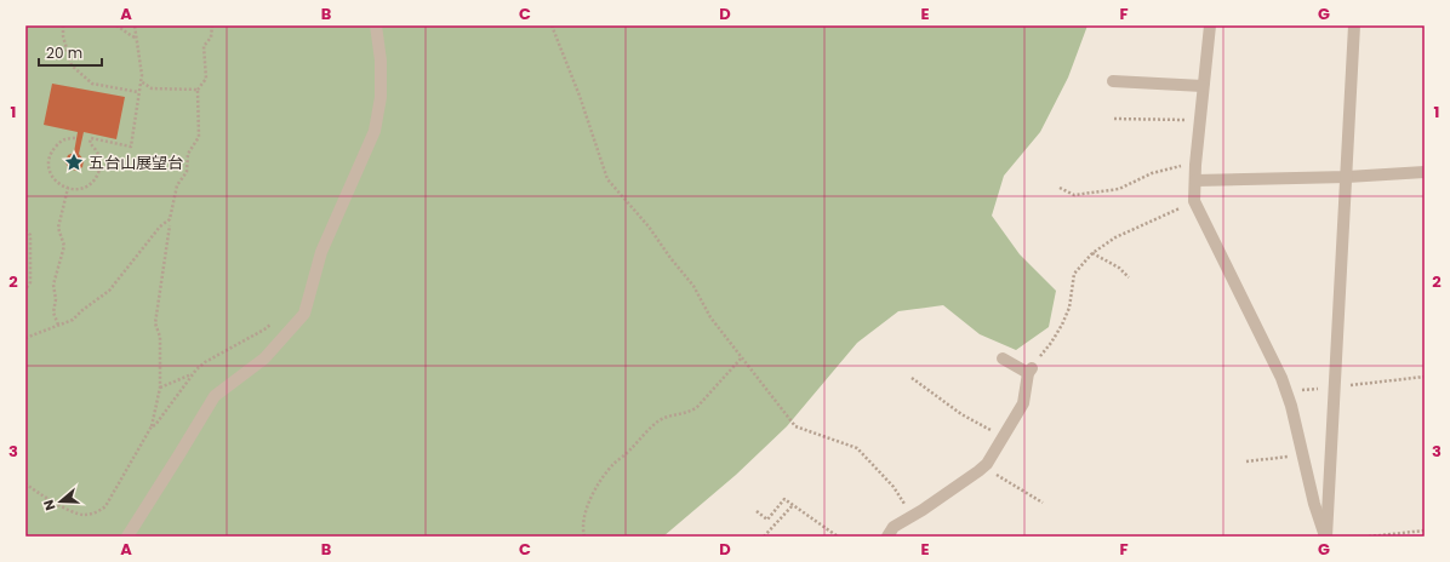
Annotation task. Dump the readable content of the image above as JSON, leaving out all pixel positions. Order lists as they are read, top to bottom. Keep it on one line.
{"places":{"place":["五台山展望台"]},"scale_bar":"20 m","north":"left","grid":{"columns":["A","B","C","D","E","F","G"],"rows":["1","2","3"]}}
